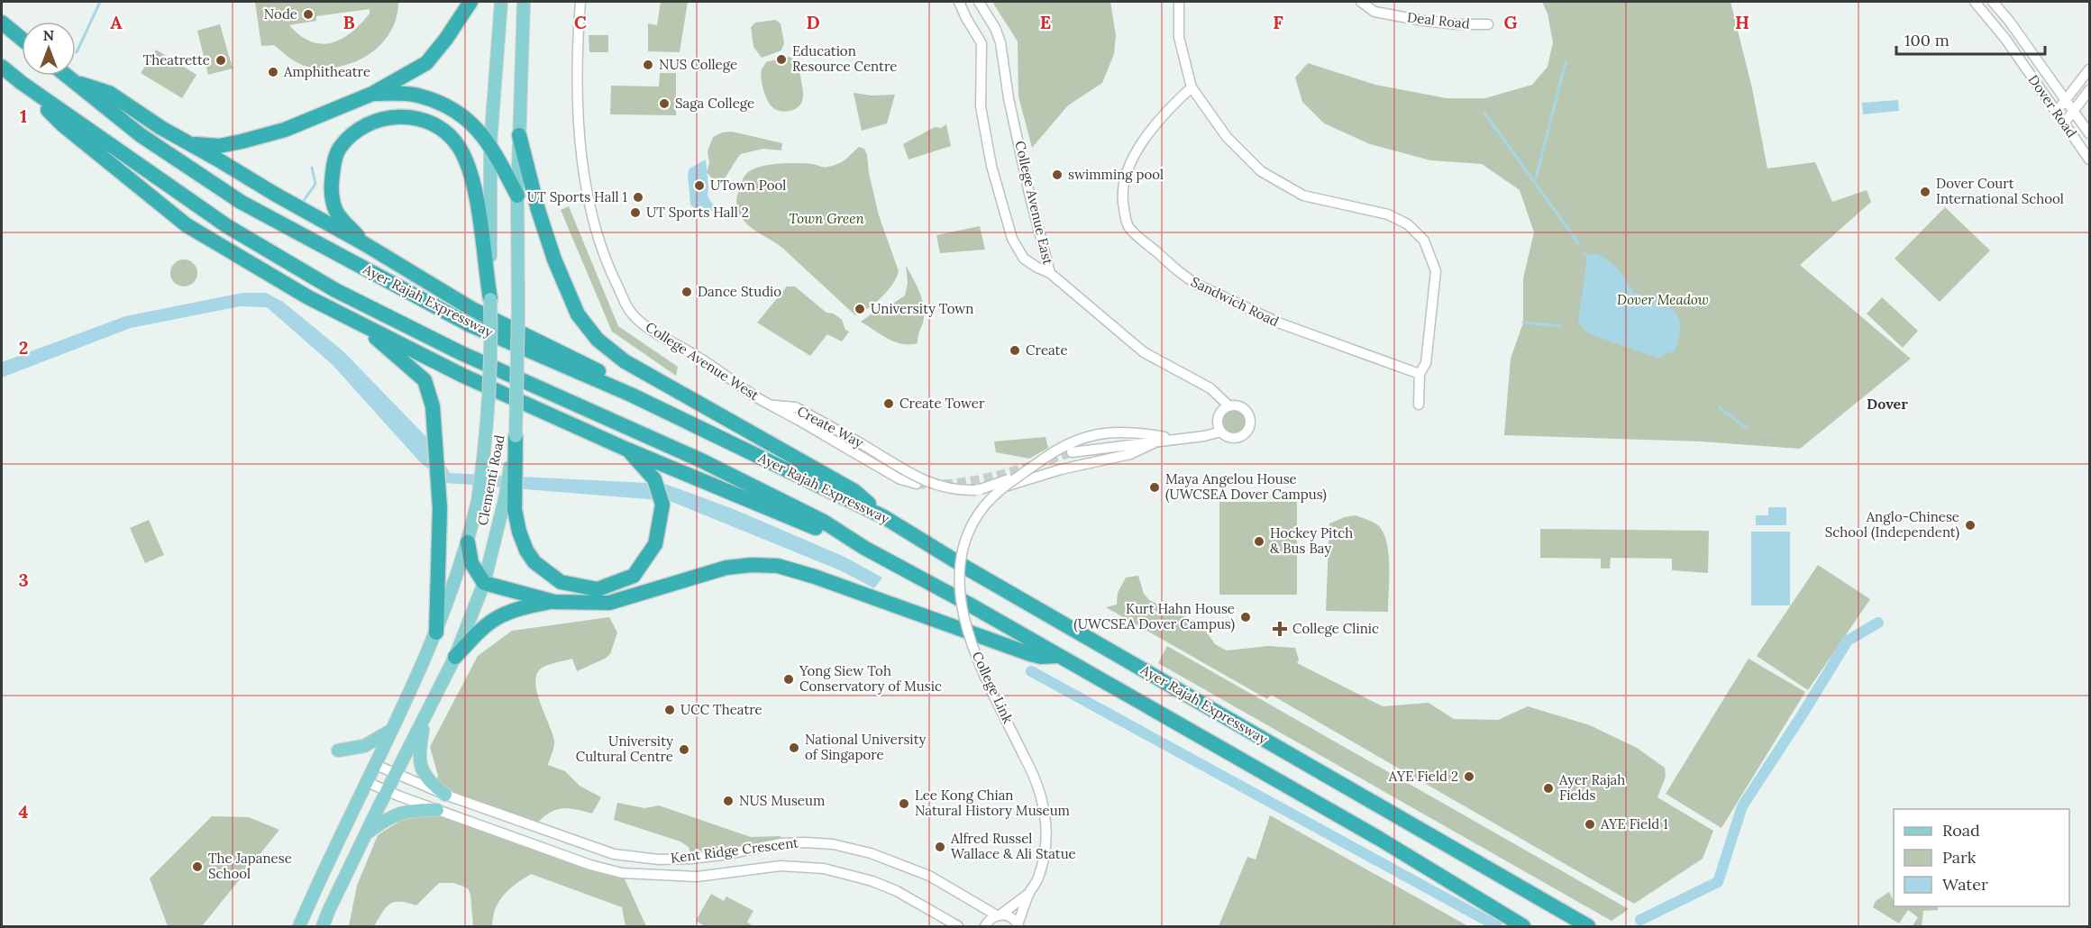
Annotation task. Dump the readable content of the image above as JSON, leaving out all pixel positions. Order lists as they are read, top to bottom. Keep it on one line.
{"streets":{"highway":["Ayer Rajah Expressway"],"main road":["Clementi Road"],"street":["Deal Road","Dover Road","College Avenue East","Sandwich Road","College Avenue West","Create Way","College Link","Kent Ridge Crescent"]},"crossings":[["College Avenue West","Create Way"],["Create Way","College Link"],["Clementi Road","Kent Ridge Crescent"],["College Link","Kent Ridge Crescent"]],"districts":["Dover"],"parks":["Town Green","Dover Meadow"],"places":{"other":["Node","Education Resource Centre","Theatrette","NUS College","Amphitheatre","Saga College","swimming pool","UTown Pool","Dover Court International School","UT Sports Hall 1","UT Sports Hall 2","Dance Studio","University Town","Create","Create Tower","Maya Angelou House (UWCSEA Dover Campus)","Anglo-Chinese School (Independent)","Hockey Pitch & Bus Bay","Kurt Hahn House (UWCSEA Dover Campus)","Yong Siew Toh Conservatory of Music","UCC Theatre","National University of Singapore","University Cultural Centre","AYE Field 2","Ayer Rajah Fields","NUS Museum","Lee Kong Chian Natural History Museum","AYE Field 1","Alfred Russel Wallace & Ali Statue","The Japanese School"],"health":["College Clinic"]},"legend":["Road","Park","Water"],"scale_bar":"100 m","north":"top","grid":{"columns":["A","B","C","D","E","F","G","H"],"rows":["1","2","3","4"]}}
